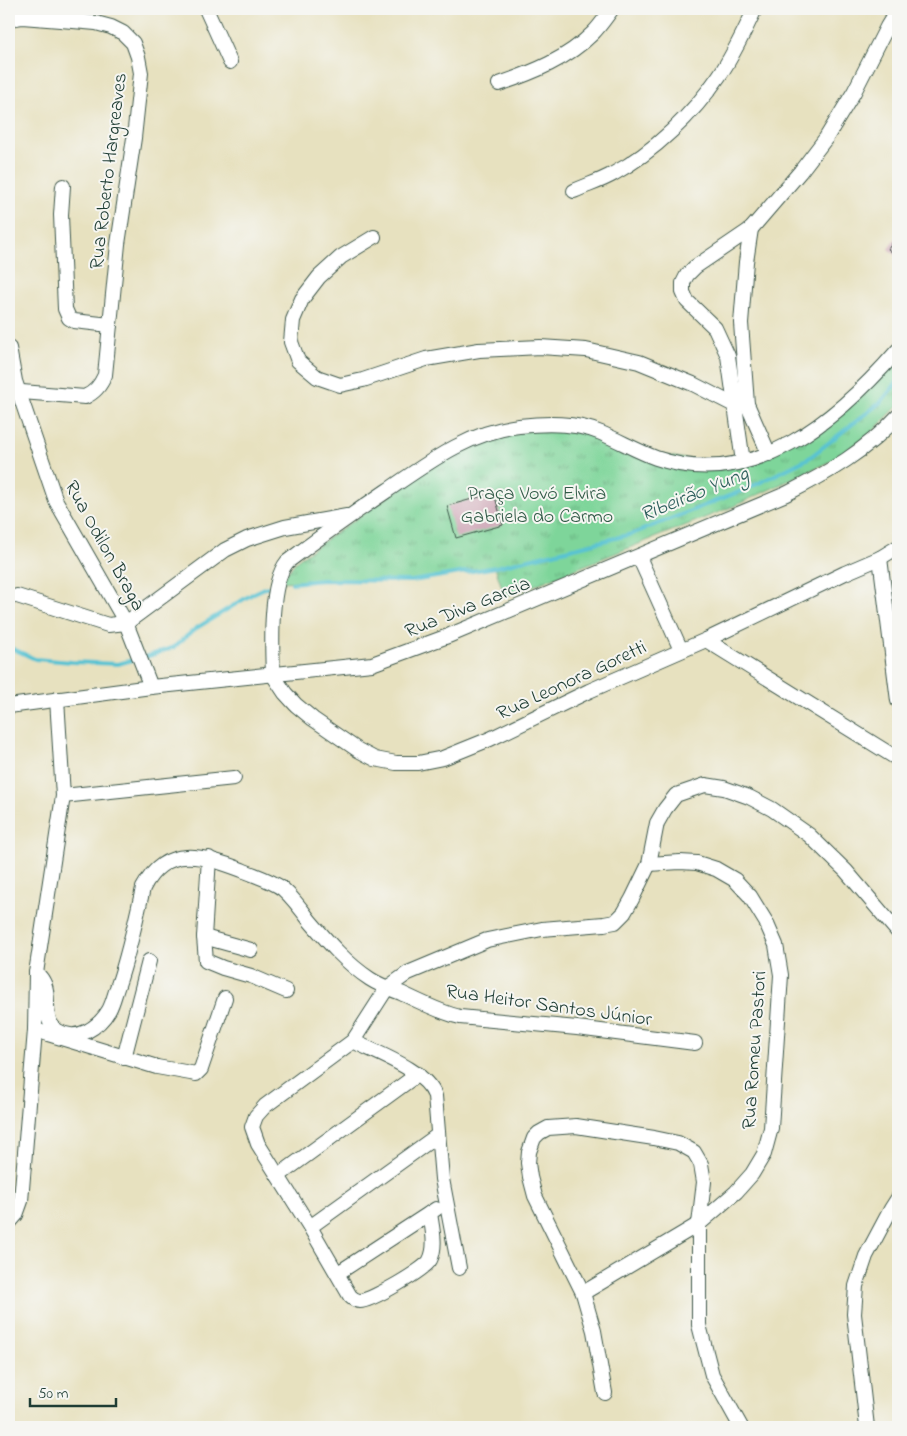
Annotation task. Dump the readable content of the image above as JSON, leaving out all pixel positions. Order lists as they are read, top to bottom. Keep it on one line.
{"streets":{"street":["Rua Roberto Hargreaves","Rua Odilon Braga","Rua Diva Garcia","Rua Leonora Goretti","Rua Heitor Santos Júnior","Rua Romeu Pastori"]},"crossings":[["Rua Roberto Hargreaves","Rua Odilon Braga"],["Rua Odilon Braga","Rua Diva Garcia"],["Rua Diva Garcia","Rua Leonora Goretti"]],"water":["Ribeirão Yung"],"parks":["Praça Vovó Elvira Gabriela do Carmo"],"scale_bar":"50 m"}
